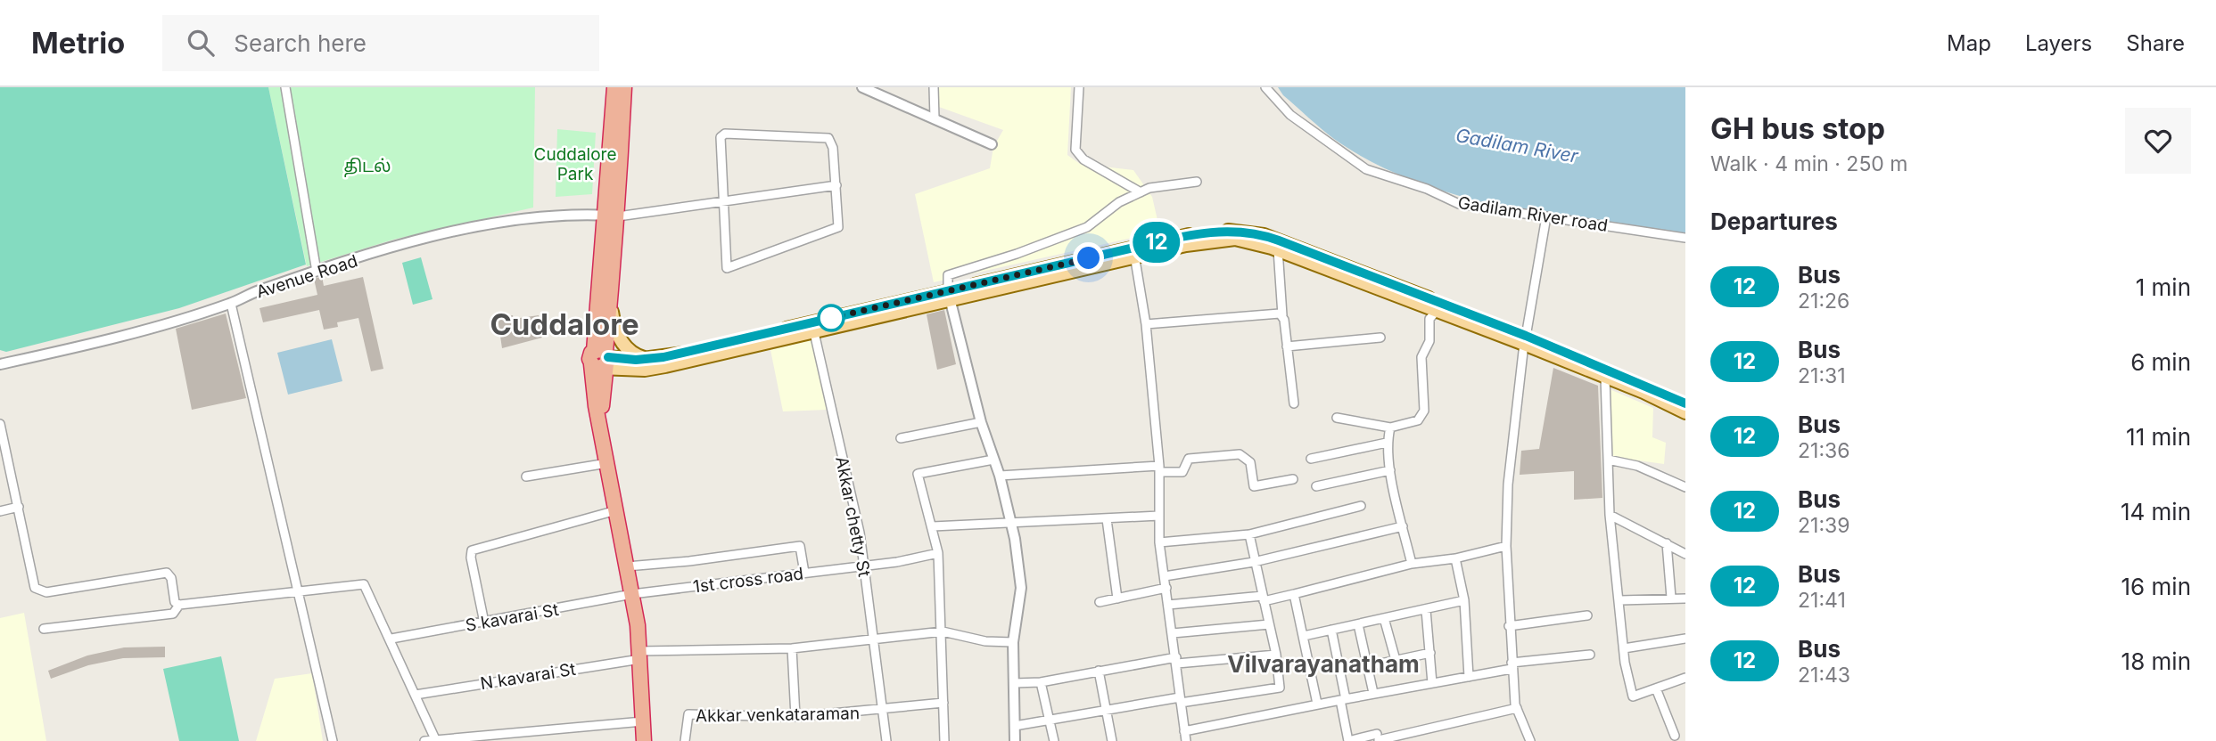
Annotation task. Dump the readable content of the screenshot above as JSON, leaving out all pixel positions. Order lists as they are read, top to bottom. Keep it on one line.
{"streets":{"street":["Gadilam River road","Avenue Road","Akkar chetty St","1st cross road","S kavarai St","N kavarai St","Akkar venkataraman"]},"crossings":[["Akkar chetty St","1st cross road"],["Akkar chetty St","N kavarai St"],["Akkar chetty St","Akkar venkataraman"],["1st cross road","S kavarai St"]],"districts":["Cuddalore","Vilvarayanatham"],"water":["Gadilam River"],"parks":["Cuddalore Park","திடல்"],"lines":["bus line 12"],"page":{"header":"Metrio","search":"Search here","nav":["Map","Layers","Share"],"on_map":"12","heading":[["GH bus stop","Walk · 4 min · 250 m"],"Departures"],"list":[{"mark":"12","name":"Bus","note":"21:26","value":"1 min"},{"mark":"12","name":"Bus","note":"21:31","value":"6 min"},{"mark":"12","name":"Bus","note":"21:36","value":"11 min"},{"mark":"12","name":"Bus","note":"21:39","value":"14 min"},{"mark":"12","name":"Bus","note":"21:41","value":"16 min"},{"mark":"12","name":"Bus","note":"21:43","value":"18 min"}]}}
